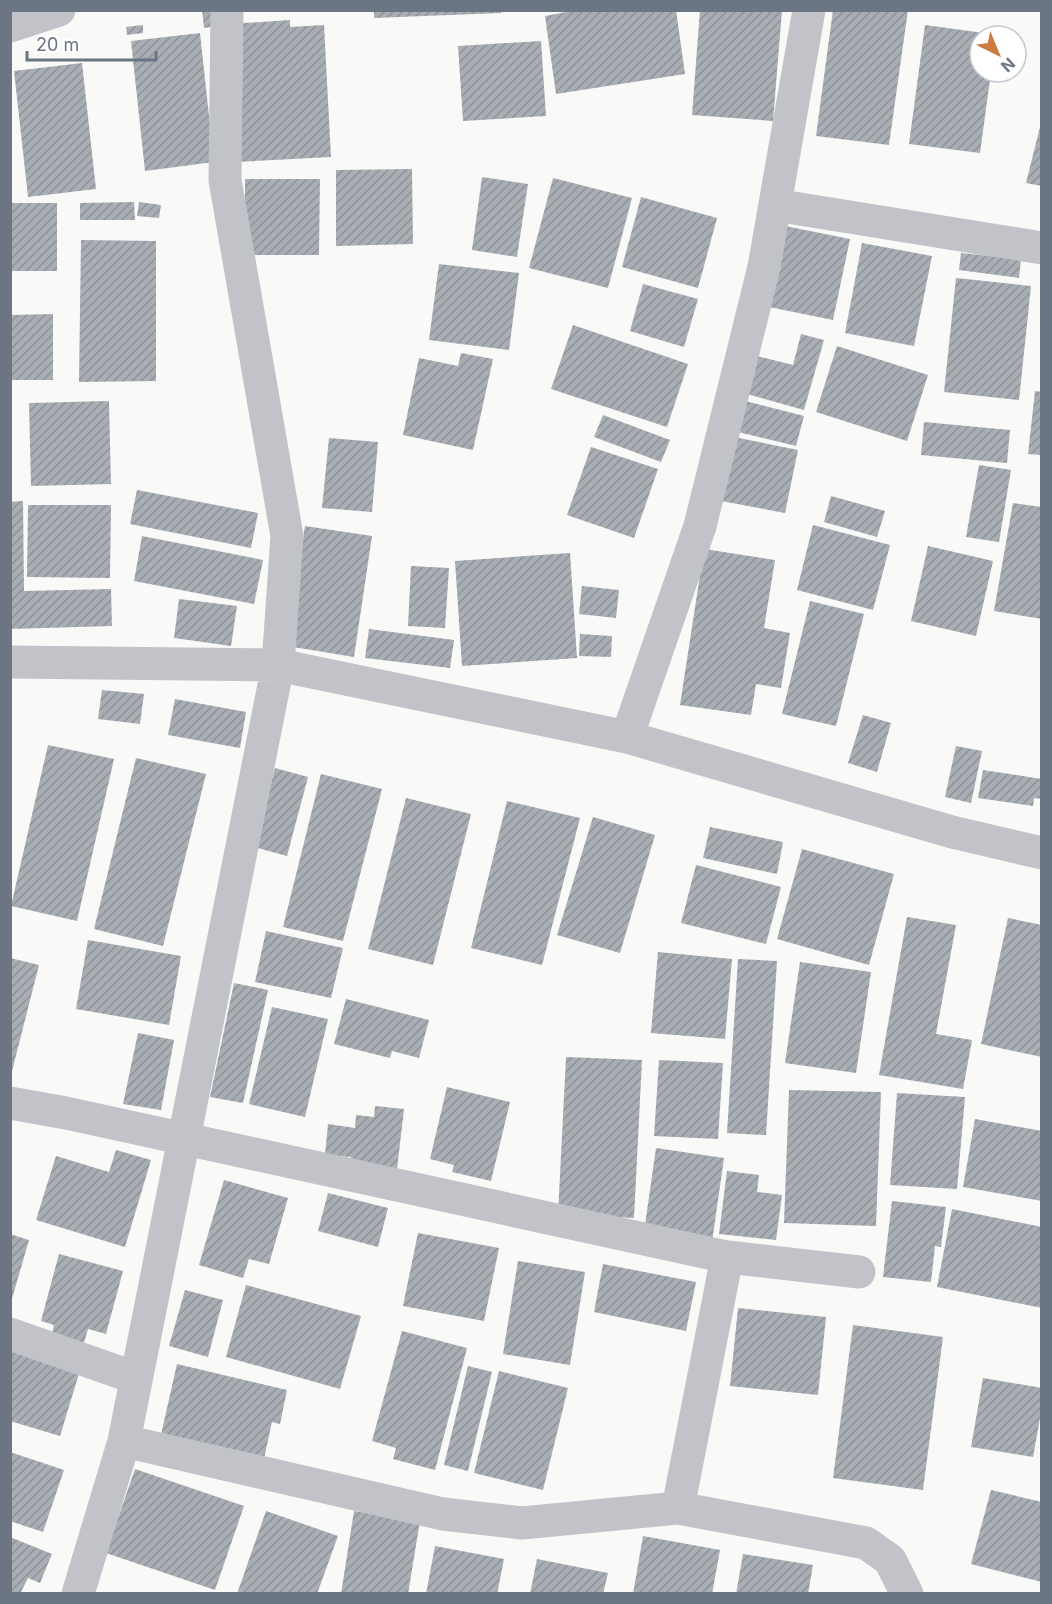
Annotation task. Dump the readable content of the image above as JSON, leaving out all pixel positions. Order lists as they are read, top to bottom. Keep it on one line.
{"scale_bar":"20 m","north":"bottom right"}
